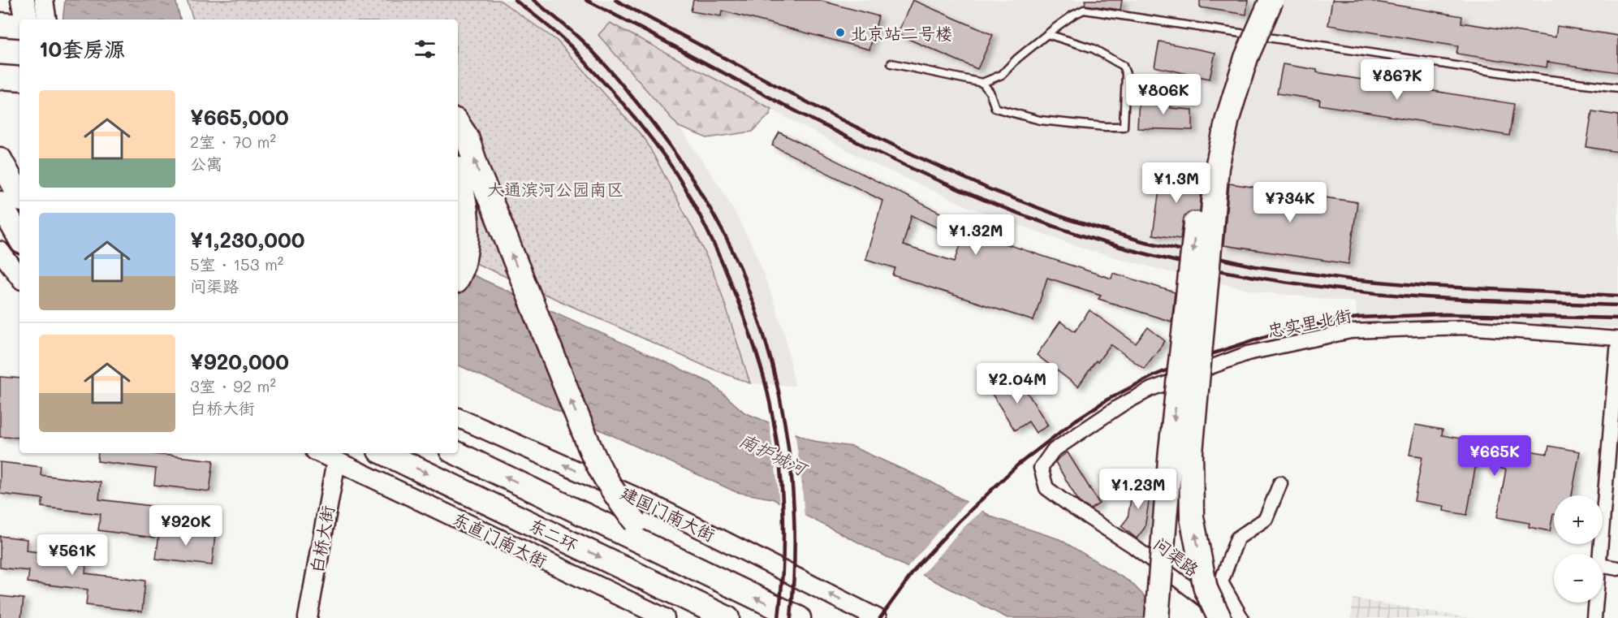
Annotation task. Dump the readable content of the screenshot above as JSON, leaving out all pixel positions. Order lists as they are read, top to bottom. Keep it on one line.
{"streets":{"highway":["东二环"],"street":["忠实里北街","建国门南大街","白桥大街","东直门南大街","问渠路"]},"crossings":[["忠实里北街","问渠路"],["白桥大街","东直门南大街"]],"one_way":["建国门南大街"],"water":["南护城河"],"parks":["大通滨河公园南区"],"places":["北京站二号楼"],"page":{"heading":"10套房源","price":["¥867K","¥806K","¥1.3M","¥734K","¥1.32M","¥2.04M","¥665K","¥1.23M","¥920K","¥561K"],"list":[{"name":"¥665,000","note":"2室 · 70 m² · 公寓"},{"name":"¥1,230,000","note":"5室 · 153 m² · 问渠路"},{"name":"¥920,000","note":"3室 · 92 m² · 白桥大街"}],"map_buttons":["+","−"]}}
